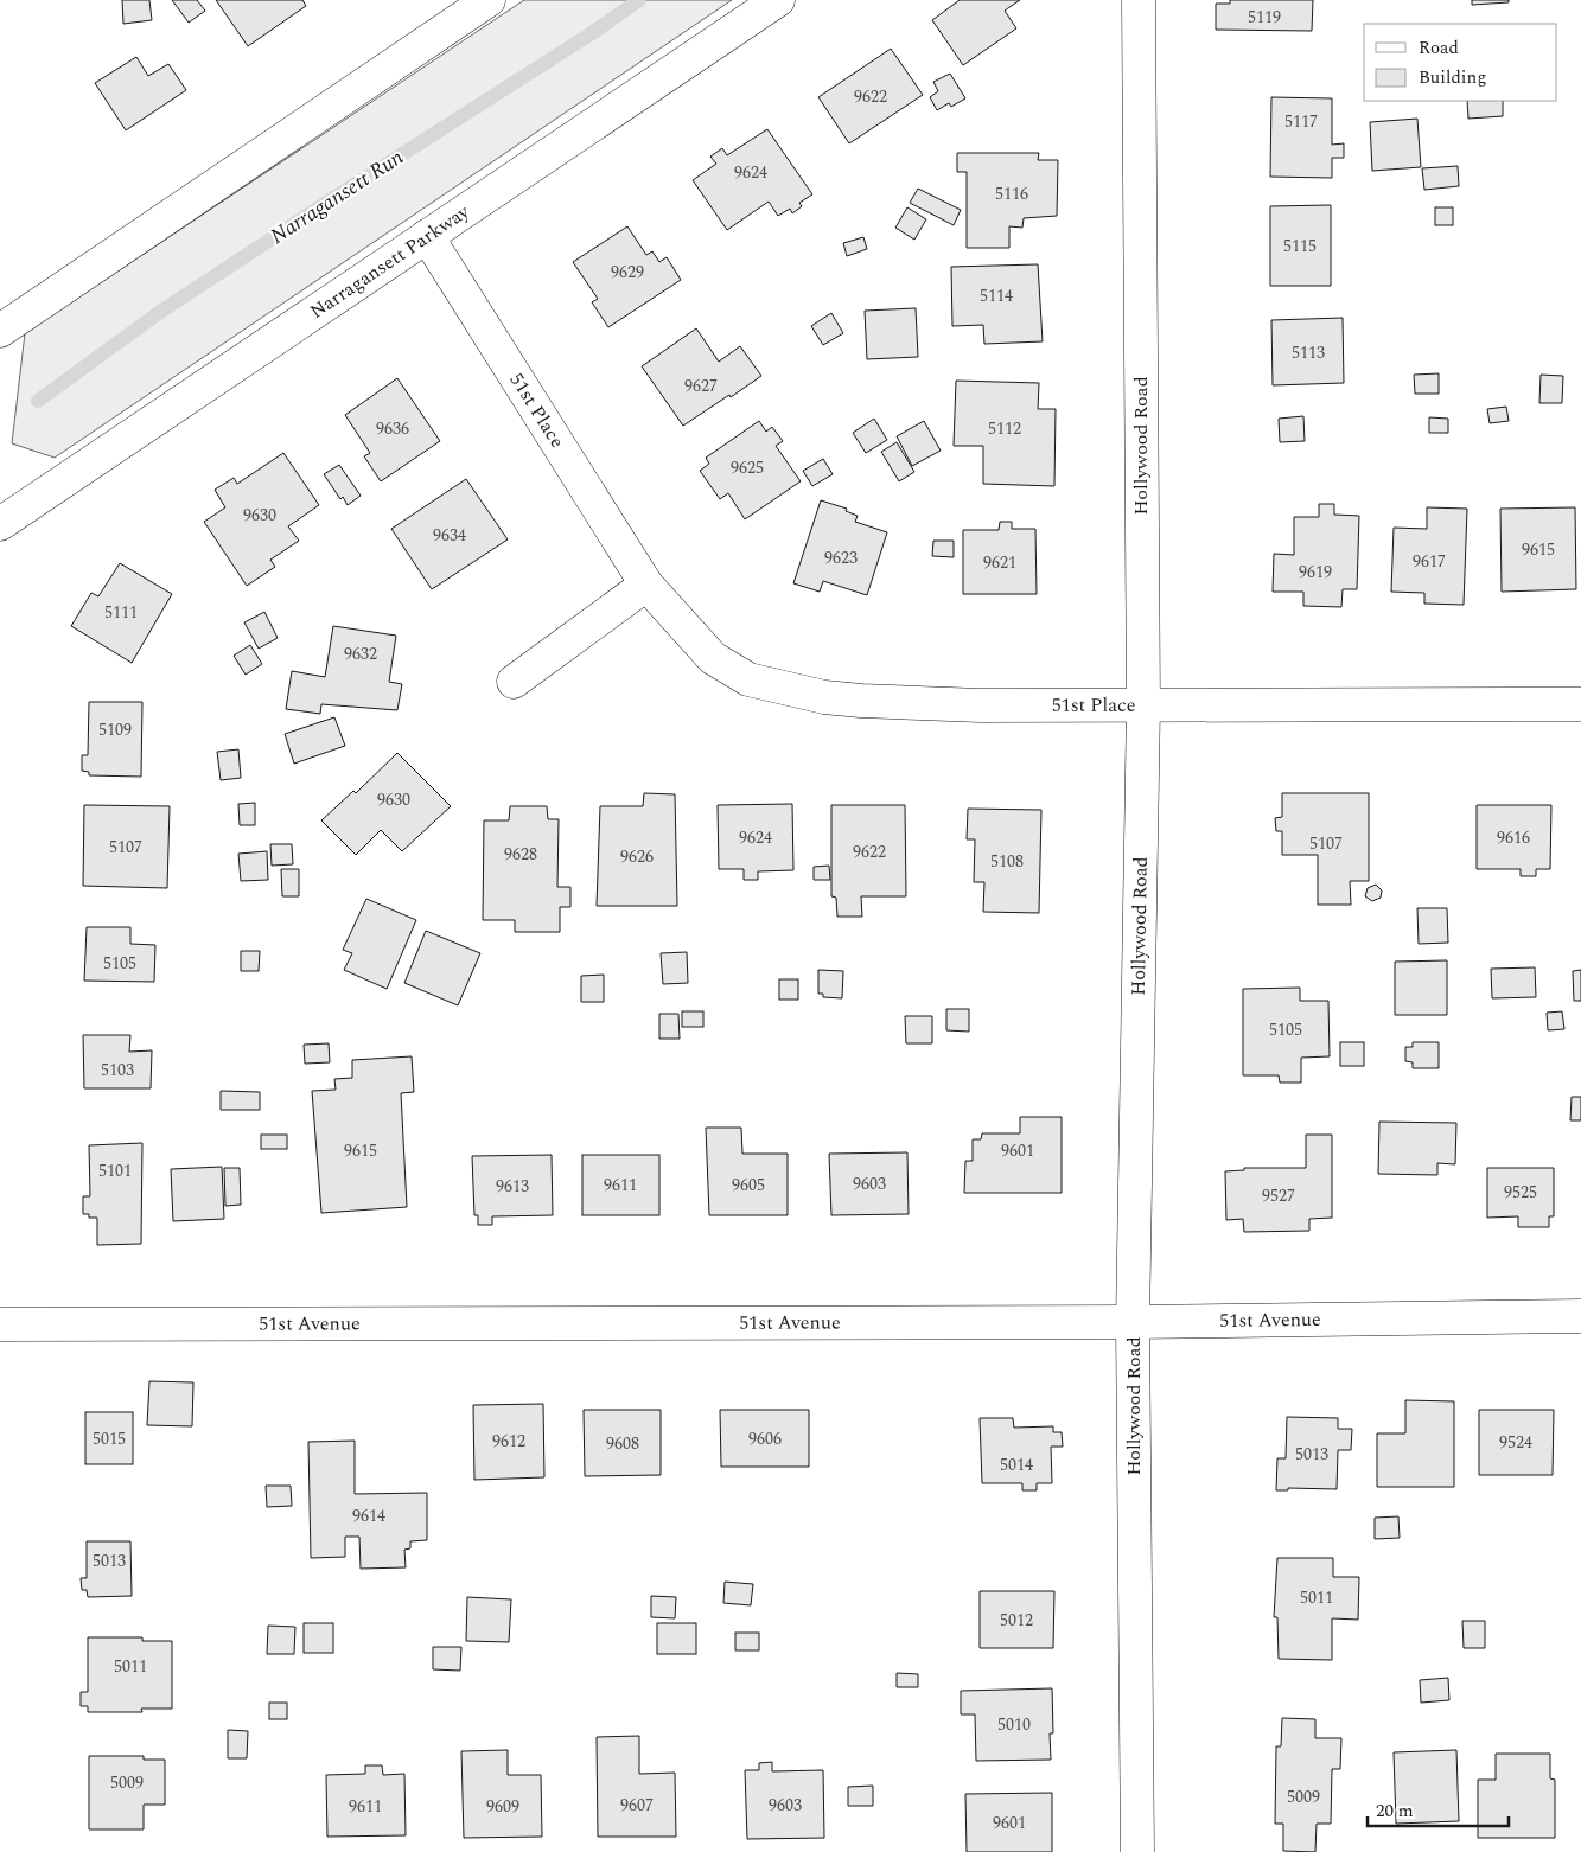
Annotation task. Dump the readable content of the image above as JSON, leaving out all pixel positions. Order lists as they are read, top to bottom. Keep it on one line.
{"streets":{"street":["Narragansett Parkway","51st Place","Hollywood Road","51st Avenue"]},"crossings":[["Narragansett Parkway","51st Place"],["51st Place","Hollywood Road"],["Hollywood Road","51st Avenue"]],"water":["Narragansett Run"],"house_numbers":["5119","9622","5117","9624","5116","5115","9629","5114","5113","9627","9636","5112","9625","9630","9634","9615","9623","9617","9621","9619","5111","9632","5109","9630","9624","9616","5107","5107","9622","9628","9626","5108","5105","5105","5103","9615","9601","5101","9603","9611","9605","9613","9525","9527","5015","9606","9612","9524","9608","5013","5014","9614","5013","5011","5012","5011","5010","5009","5009","9607","9603","9611","9609","9601"],"legend":["Road","Building"],"scale_bar":"20 m"}
